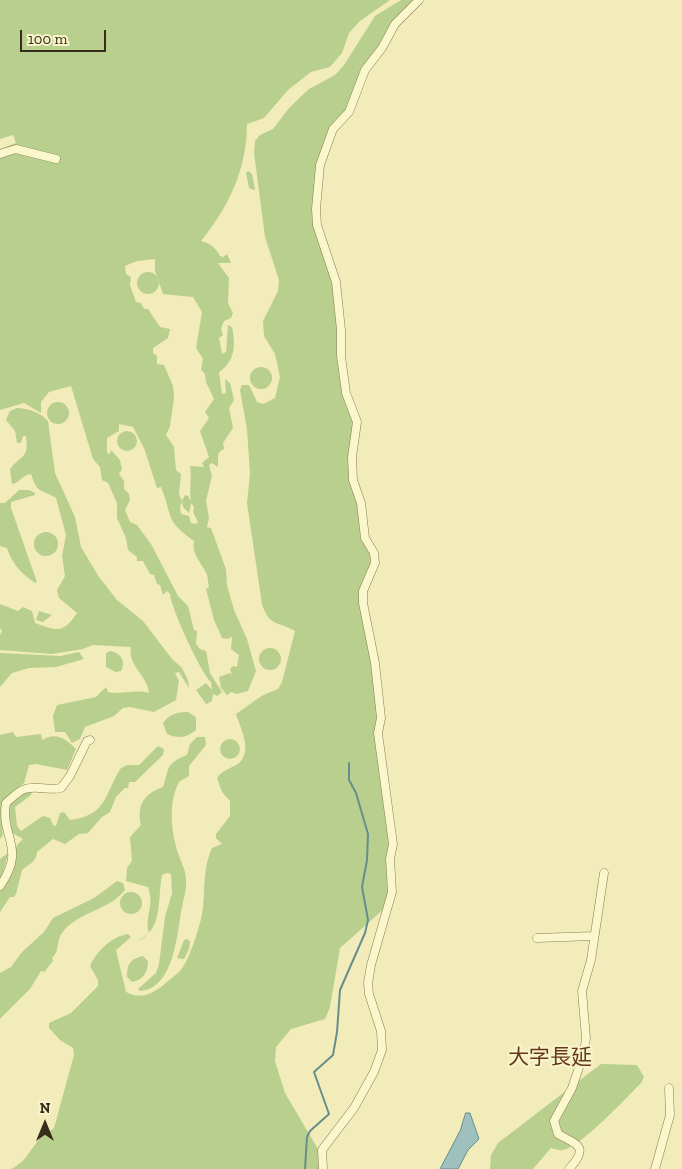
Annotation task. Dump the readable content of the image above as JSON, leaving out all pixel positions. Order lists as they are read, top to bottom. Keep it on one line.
{"districts":["大字長延"],"scale_bar":"100 m","north":"top"}
